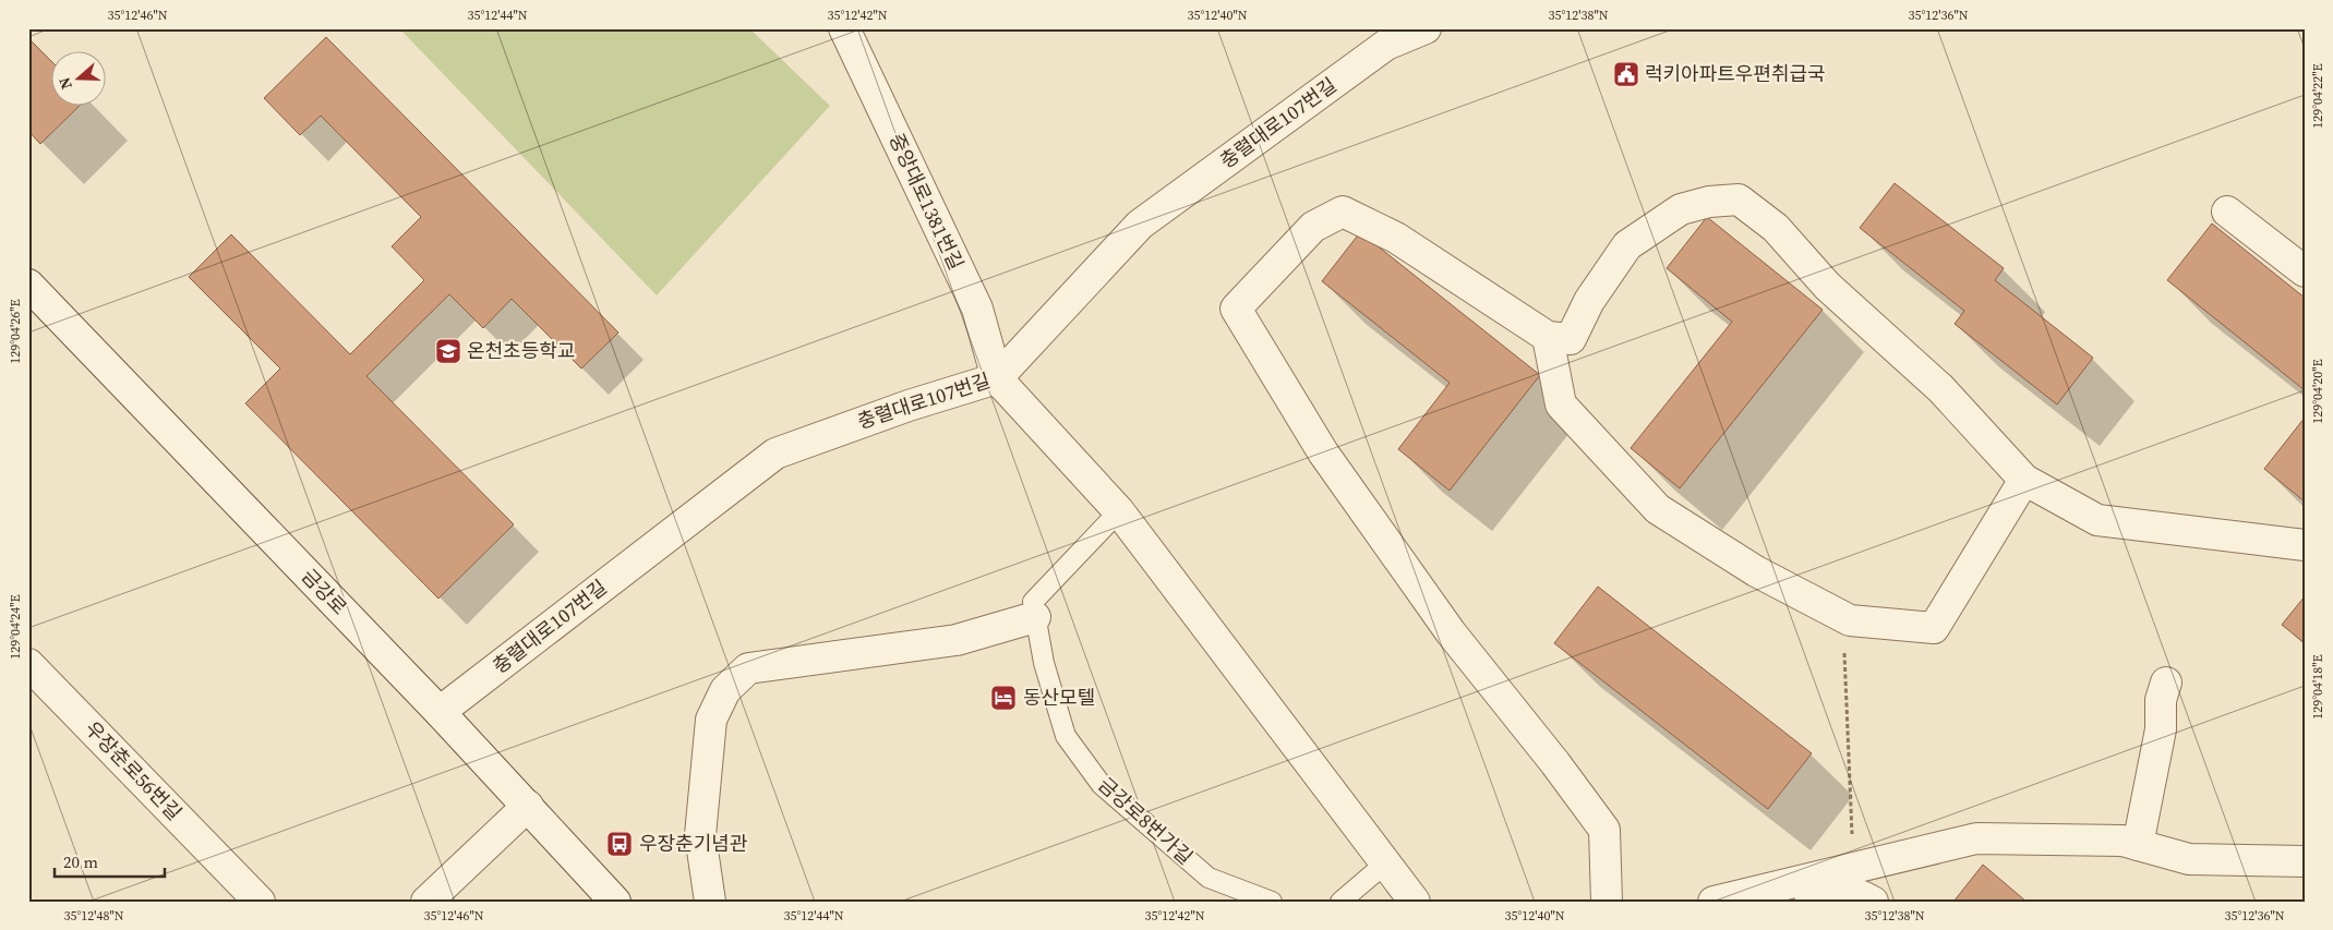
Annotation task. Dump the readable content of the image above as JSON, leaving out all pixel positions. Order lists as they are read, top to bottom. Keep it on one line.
{"streets":{"street":["충렬대로107번길","중앙대로1381번길","금강로","우장춘로56번길"],"lane":["금강로8번가길"]},"crossings":[["충렬대로107번길","중앙대로1381번길"],["충렬대로107번길","금강로"]],"places":{"public building":["럭키아파트우편취급국"],"school or university":["온천초등학교"],"hotel":["동산모텔"],"bus stop":["우장춘기념관"]},"scale_bar":"20 m","north":"left","coordinates":["35°12'46\"N","35°12'44\"N","35°12'42\"N","35°12'40\"N","35°12'38\"N","35°12'36\"N","129°04'22\"E","129°04'26\"E","129°04'20\"E","129°04'24\"E","129°04'18\"E","35°12'48\"N"]}
